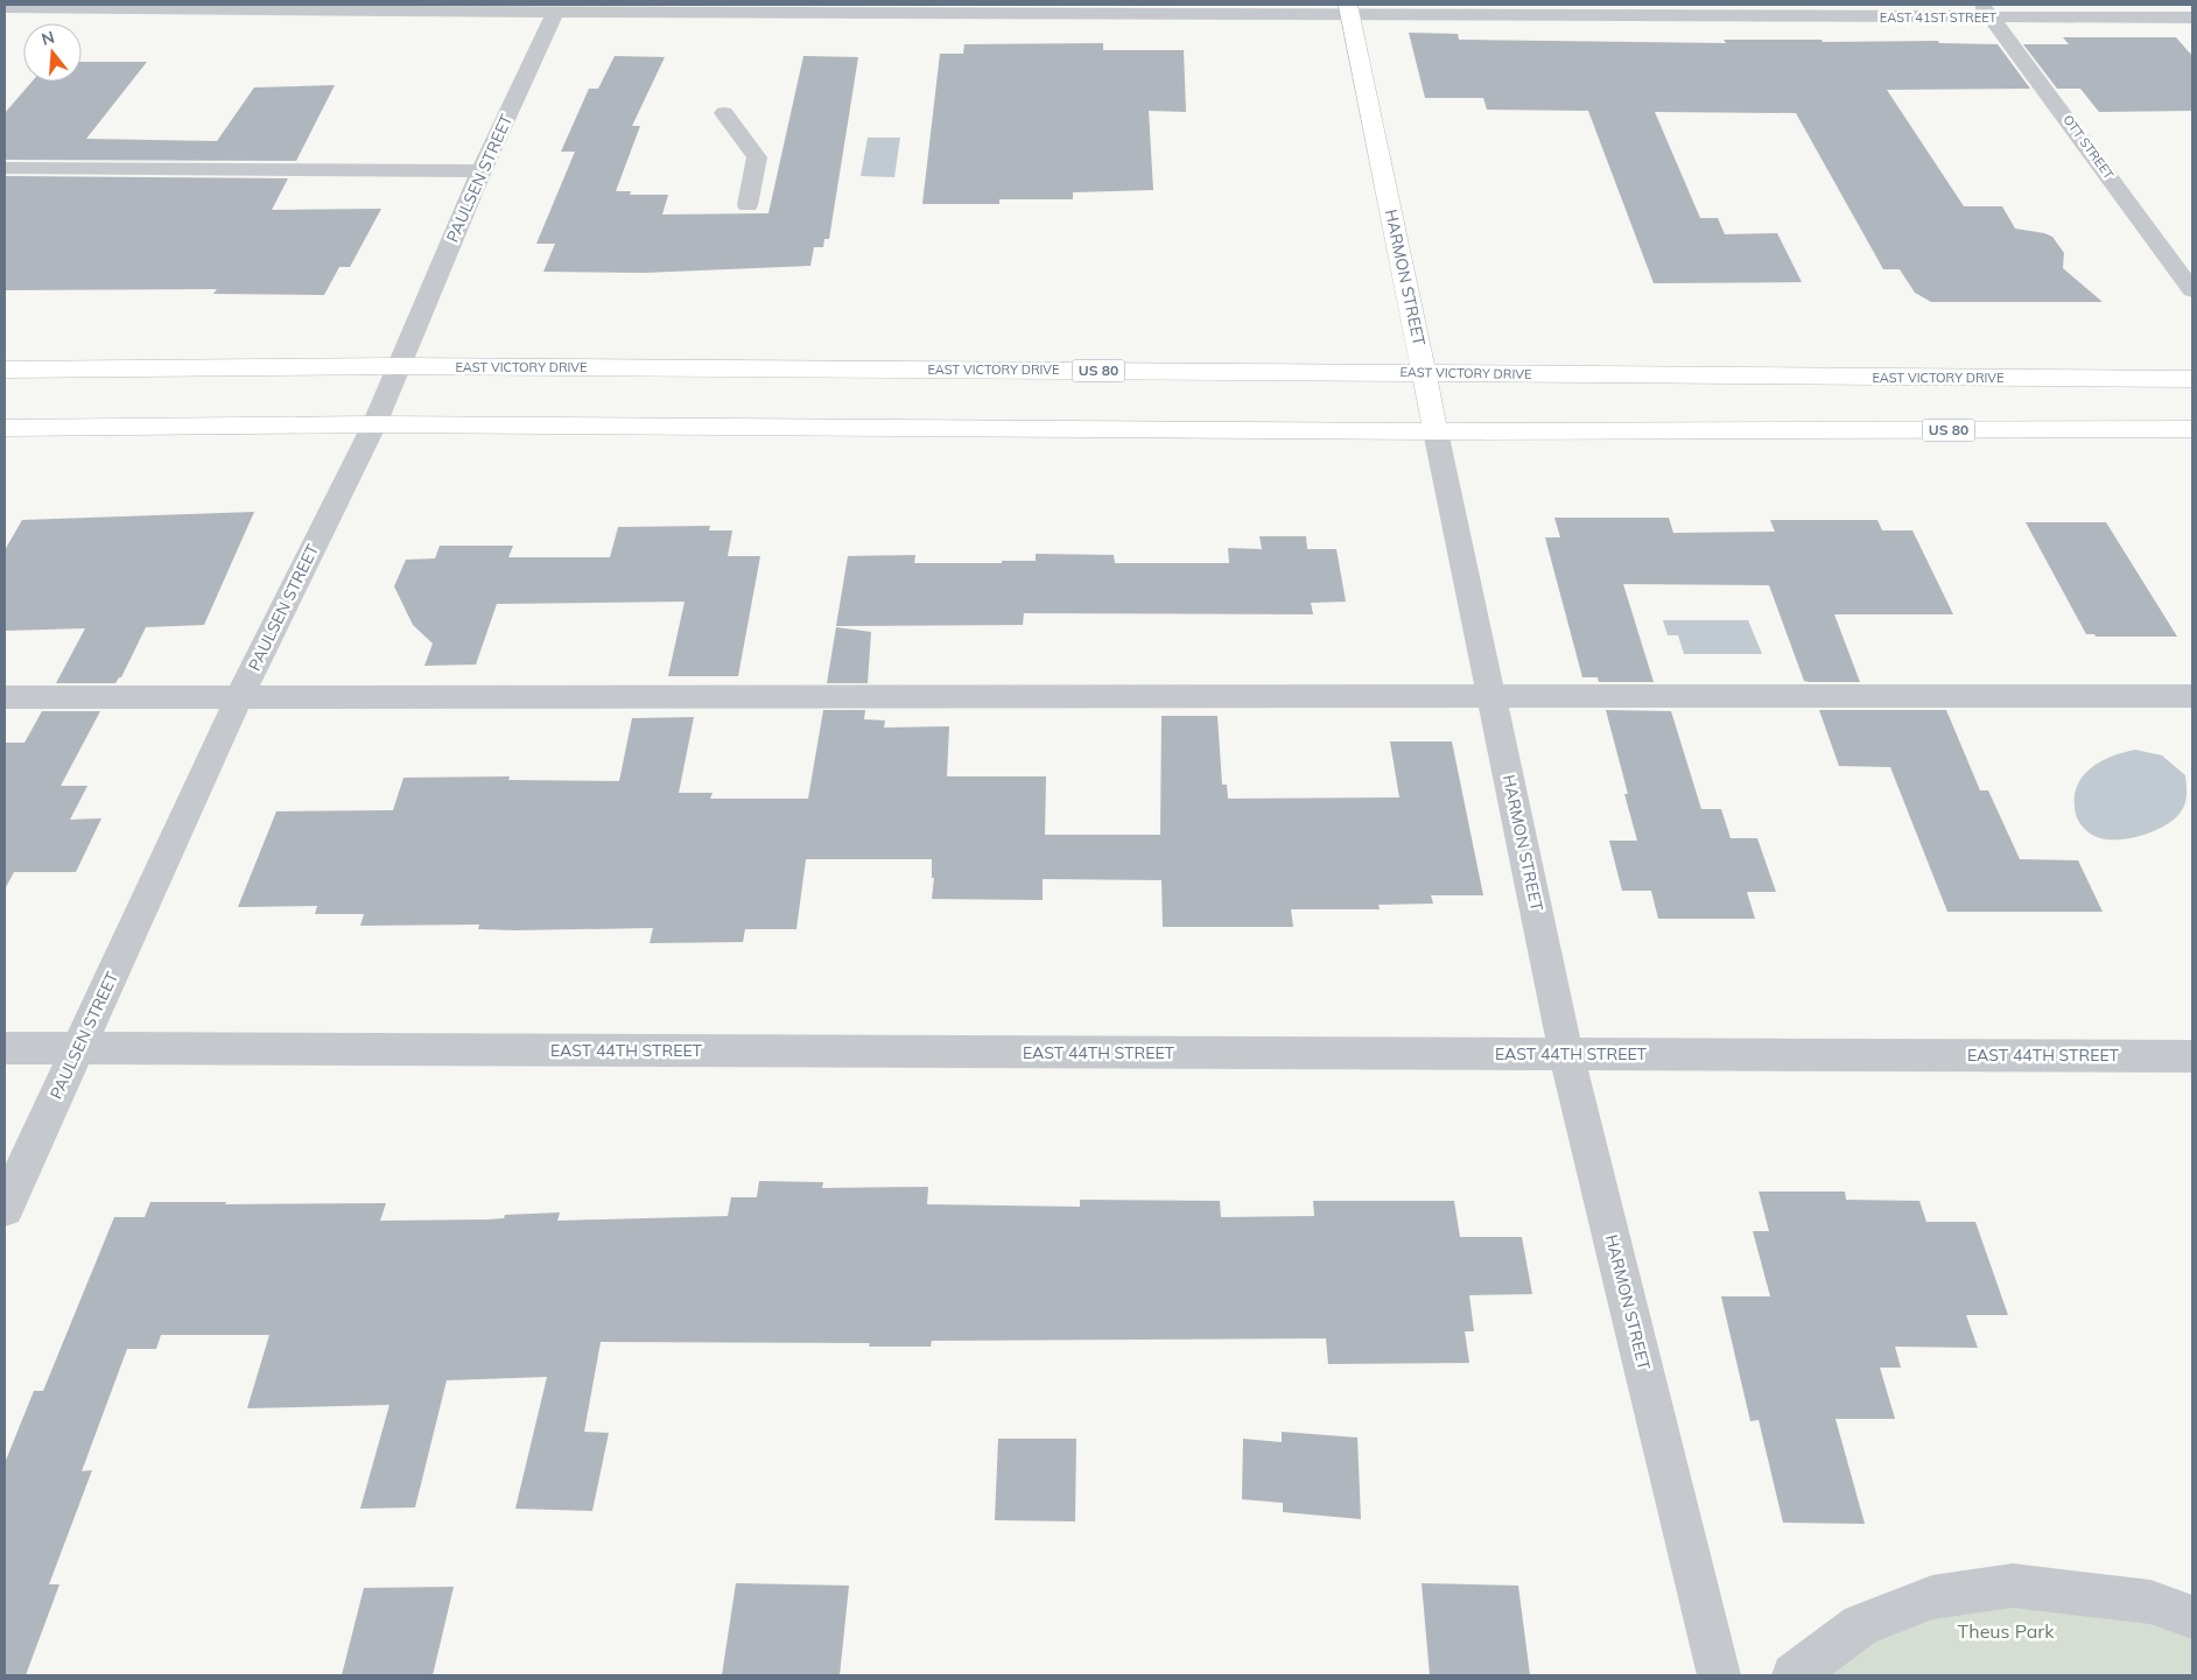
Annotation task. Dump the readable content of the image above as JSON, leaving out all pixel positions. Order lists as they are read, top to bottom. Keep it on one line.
{"streets":{"main road":["HARMON STREET","EAST VICTORY DRIVE","US 80"],"street":["EAST 41ST STREET","OTT STREET","PAULSEN STREET","EAST 44TH STREET"]},"crossings":[["EAST 41ST STREET","OTT STREET"],["EAST 41ST STREET","PAULSEN STREET"],["EAST 41ST STREET","HARMON STREET"],["PAULSEN STREET","EAST VICTORY DRIVE"],["PAULSEN STREET","US 80"],["PAULSEN STREET","EAST 44TH STREET"],["HARMON STREET","EAST VICTORY DRIVE"],["HARMON STREET","US 80"],["HARMON STREET","EAST 44TH STREET"]],"parks":["Theus Park"],"north":"top"}
